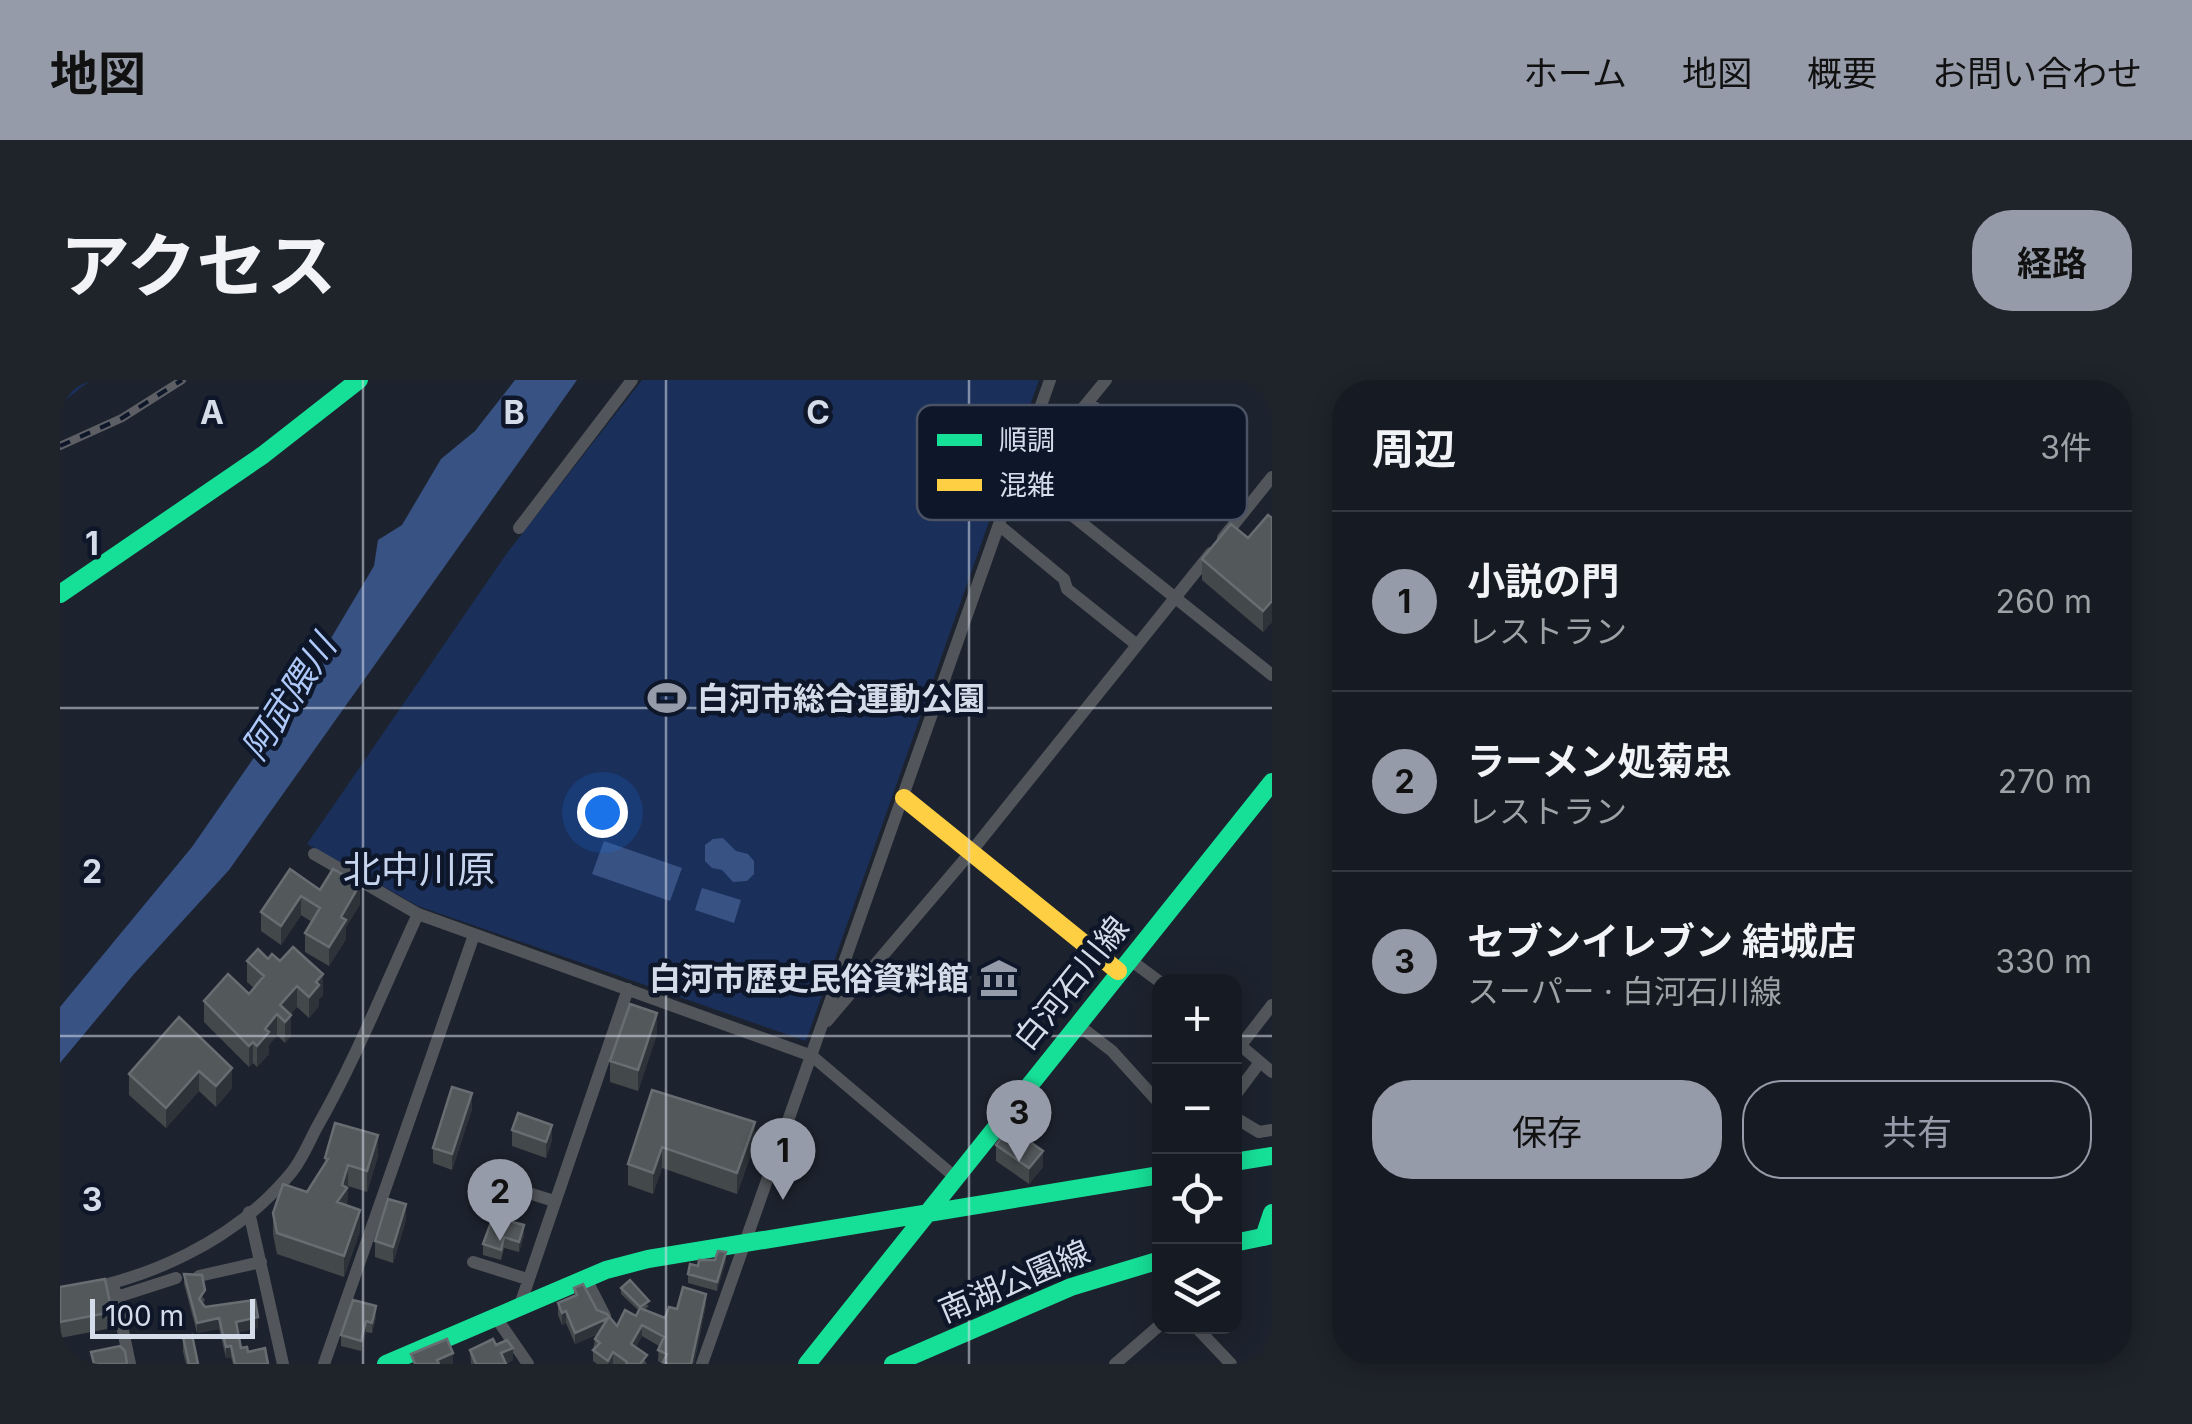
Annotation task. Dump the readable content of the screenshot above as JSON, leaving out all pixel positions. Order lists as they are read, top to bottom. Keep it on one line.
{"streets":{"street":["白河石川線","南湖公園線"]},"districts":["北中川原"],"water":["阿武隈川"],"places":{"sports":["白河市総合運動公園"],"museum":["白河市歴史民俗資料館"]},"legend":["順調","混雑"],"scale_bar":"100 m","page":{"header":"地図","nav":["ホーム","地図","概要","お問い合わせ"],"title":"アクセス","buttons":["経路",["保存","共有"]],"heading":["周辺","3件"],"list":[{"mark":"1","name":"小説の門","note":"レストラン","value":"260 m"},{"mark":"2","name":"ラーメン処菊忠","note":"レストラン","value":"270 m"},{"mark":"3","name":"セブンイレブン 結城店","note":"スーパー · 白河石川線","value":"330 m"}],"map_buttons":["+","−"],"pins":["3","1","2"],"scale":"100 m"},"grid":{"columns":["A","B","C"],"rows":["1","2","3"]}}
